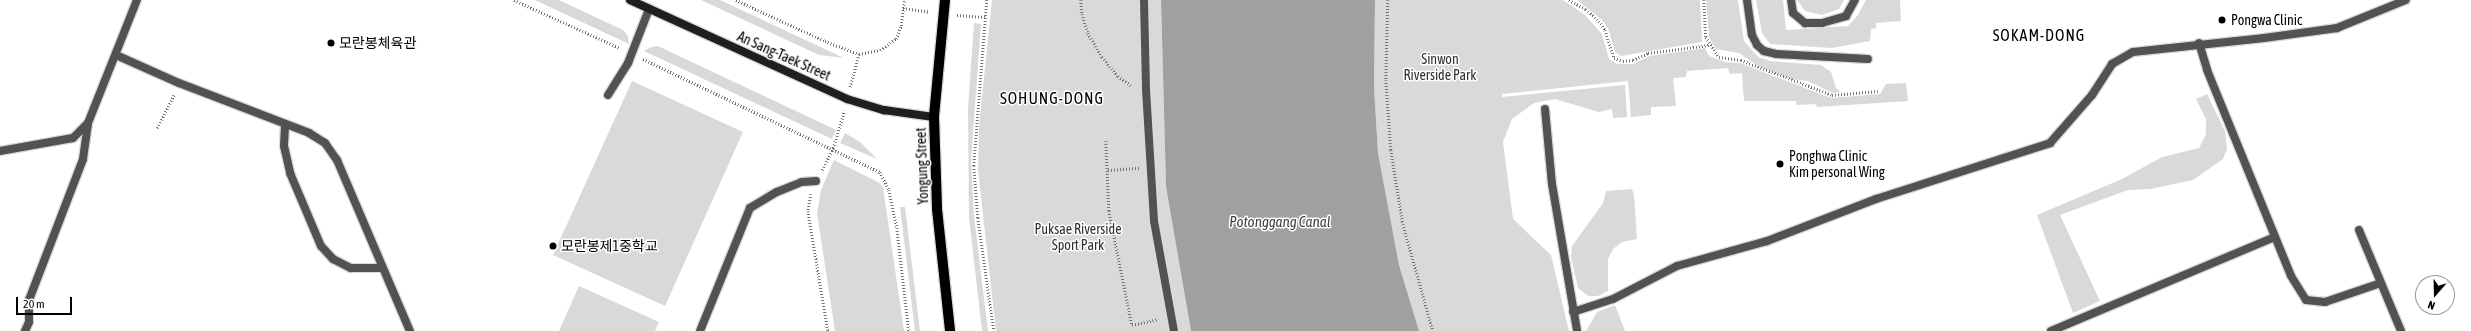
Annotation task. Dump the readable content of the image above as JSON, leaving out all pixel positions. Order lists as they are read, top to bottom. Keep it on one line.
{"streets":{"main road":["An Sang-Taek Street","Yongung Street"]},"crossings":[["An Sang-Taek Street","Yongung Street"]],"districts":["SOKAM-DONG","SOHUNG-DONG"],"water":["Potonggang Canal"],"parks":["Sinwon Riverside Park","Puksae Riverside Sport Park"],"places":["Pongwa Clinic","모란봉체육관","Ponghwa Clinic Kim personal Wing","모란봉제1중학교"],"scale_bar":"20 m","north":"bottom"}
